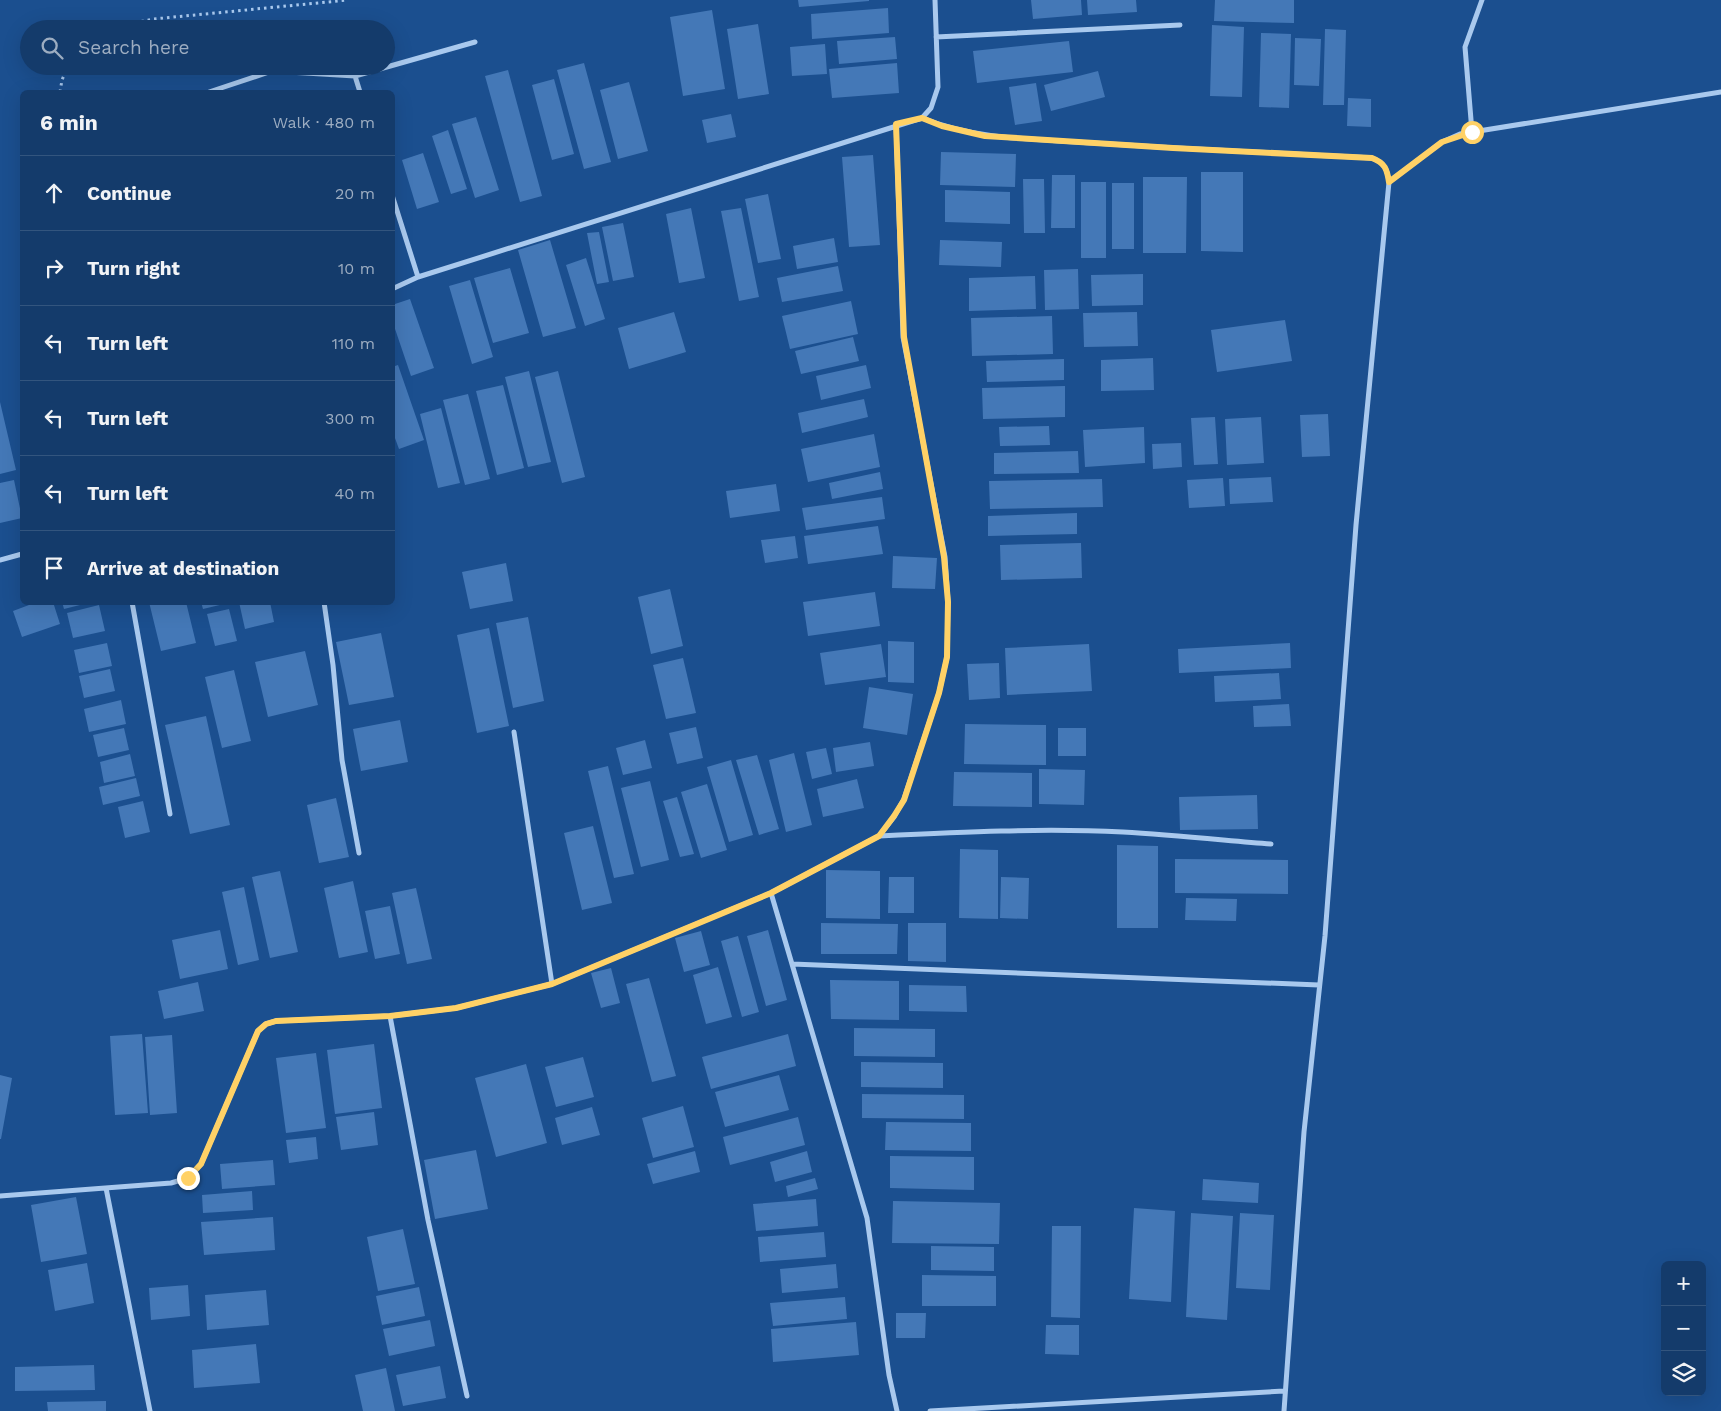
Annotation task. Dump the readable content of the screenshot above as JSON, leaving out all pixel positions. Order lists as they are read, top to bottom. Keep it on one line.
{"page":{"search":"Search here","heading":["6 min","Walk · 480 m"],"list":[["Continue","20 m"],["Turn right","10 m"],["Turn left","110 m"],["Turn left","300 m"],["Turn left","40 m"],"Arrive at destination"],"map_buttons":["+","−"]}}
